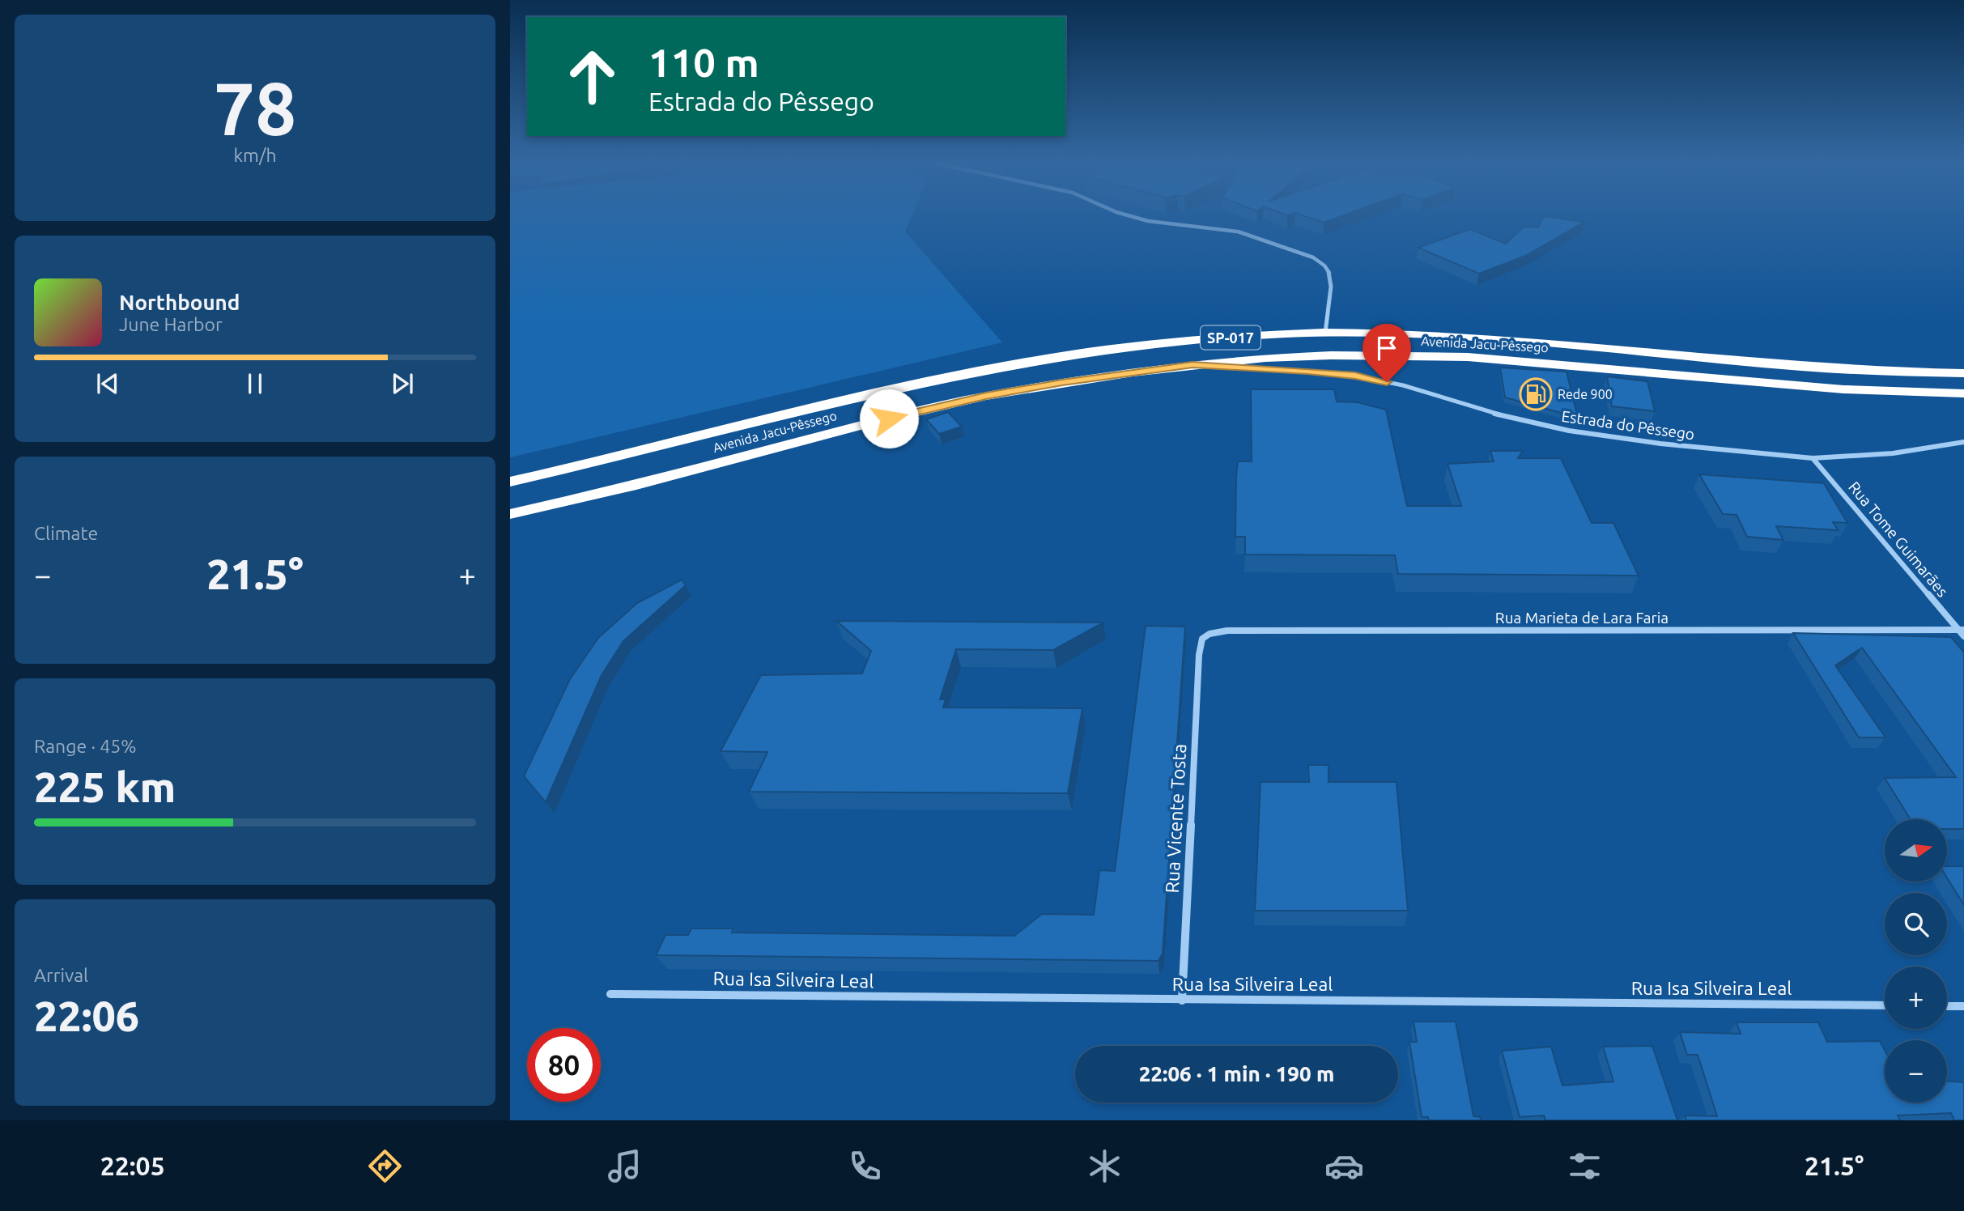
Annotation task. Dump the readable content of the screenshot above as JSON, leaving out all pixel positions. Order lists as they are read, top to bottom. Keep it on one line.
{"streets":{"highway":["SP-017","Avenida Jacu-Pêssego"],"street":["Estrada do Pêssego","Rua Tome Guimarães","Rua Marieta de Lara Faria","Rua Vicente Tosta","Rua Isa Silveira Leal"]},"crossings":[["Avenida Jacu-Pêssego","Estrada do Pêssego"],["Estrada do Pêssego","Rua Tome Guimarães"],["Rua Tome Guimarães","Rua Marieta de Lara Faria"],["Rua Marieta de Lara Faria","Rua Vicente Tosta"],["Rua Vicente Tosta","Rua Isa Silveira Leal"]],"places":{"fuel station":["Rede 900"]},"north":"right","page":{"tile":[["78","km/h"],"Climate",["Range · 45%","225 km"],["Arrival","22:06"]],"turn":["110 m","Estrada do Pêssego"],"song":["Northbound","June Harbor"],"heat":["−","21.5°","+"],"map_buttons":["+","−"],"limit":"80","trip":"22:06 · 1 min · 190 m","tabs":["22:05","21.5°"]}}
